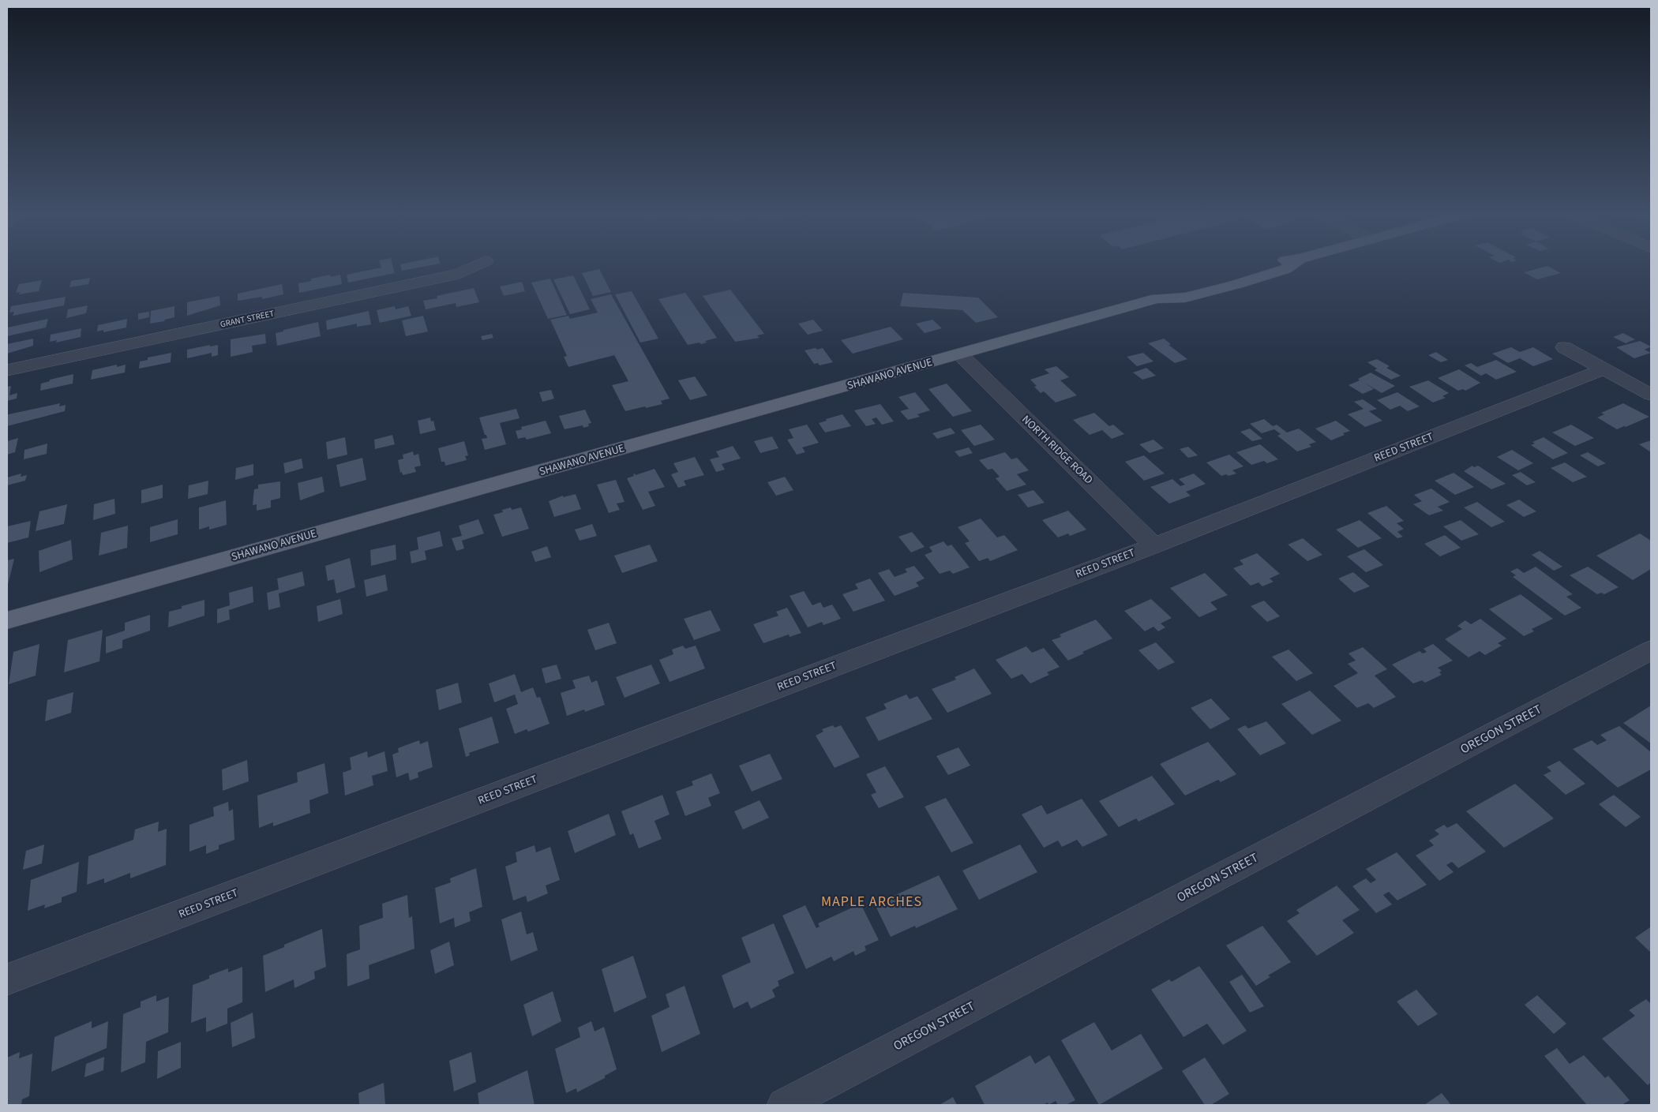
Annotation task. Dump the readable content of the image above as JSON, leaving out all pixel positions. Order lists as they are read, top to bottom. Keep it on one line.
{"streets":{"main road":["SHAWANO AVENUE"],"street":["GRANT STREET","REED STREET","NORTH RIDGE ROAD","OREGON STREET"]},"crossings":[["SHAWANO AVENUE","NORTH RIDGE ROAD"],["REED STREET","NORTH RIDGE ROAD"]],"districts":["MAPLE ARCHES"]}
